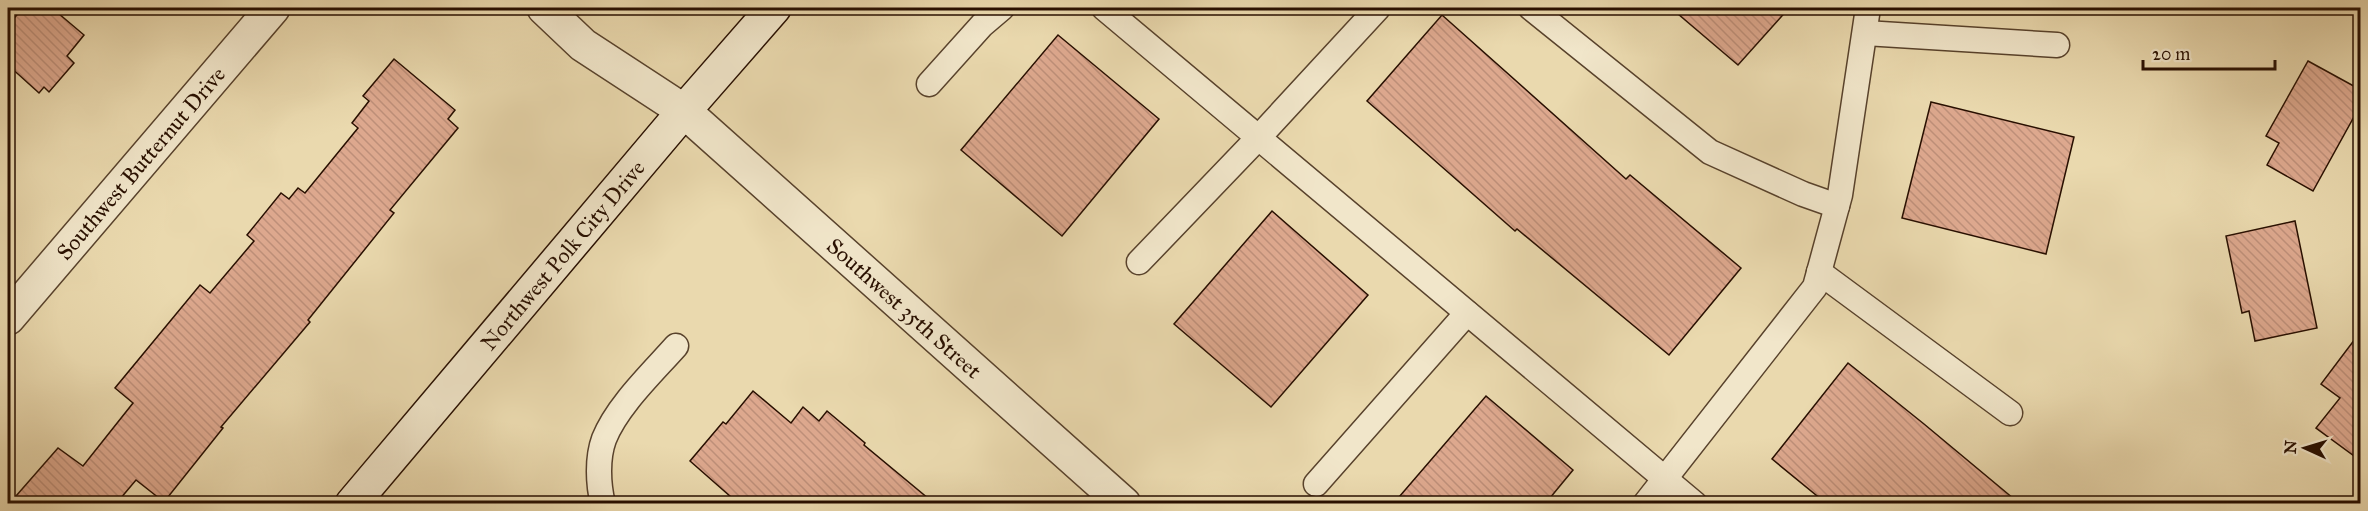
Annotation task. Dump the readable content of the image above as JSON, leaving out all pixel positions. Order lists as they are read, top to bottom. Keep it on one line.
{"streets":{"street":["Southwest Butternut Drive","Northwest Polk City Drive","Southwest 35th Street"]},"crossings":[["Northwest Polk City Drive","Southwest 35th Street"]],"scale_bar":"20 m","north":"left"}
